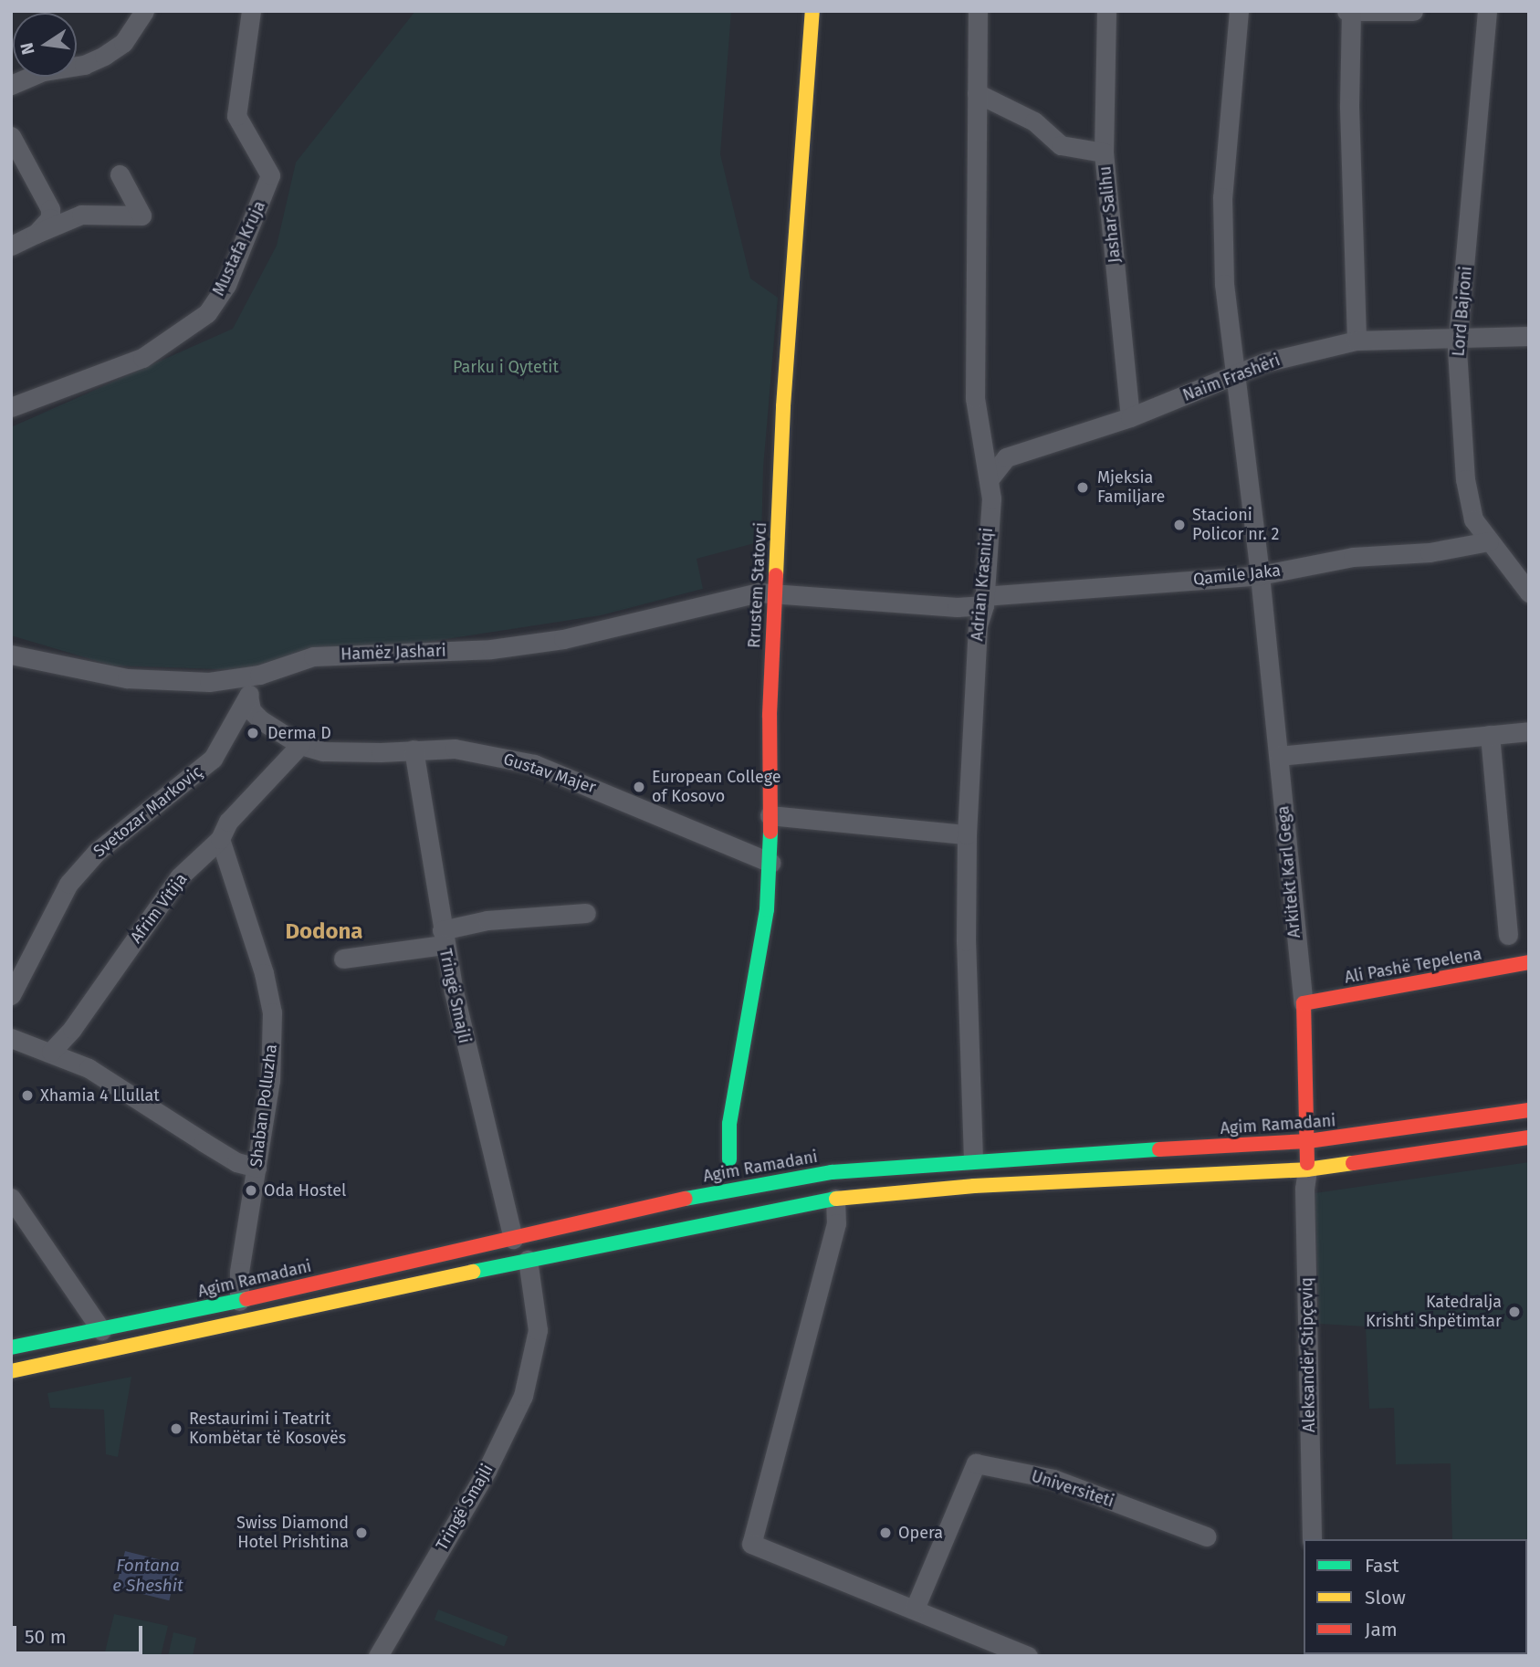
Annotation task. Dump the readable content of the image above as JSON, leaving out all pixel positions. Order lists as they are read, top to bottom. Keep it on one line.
{"streets":{"main road":["Rrustem Statovci","Arkitekt Karl Gega","Ali Pashë Tepelena","Agim Ramadani"],"street":["Jashar Salihu","Mustafa Kruja","Lord Bajroni","Naim Frashëri","Qamile Jaka","Adrian Krasniqi","Hamëz Jashari","Gustav Majer","Svetozar Markoviç","Afrim Vitija","Tringë Smajli","Shaban Polluzha","Aleksandër Stipçeviq","Universiteti"]},"crossings":[["Jashar Salihu","Naim Frashëri"],["Lord Bajroni","Naim Frashëri"],["Lord Bajroni","Qamile Jaka"],["Naim Frashëri","Adrian Krasniqi"],["Naim Frashëri","Arkitekt Karl Gega"],["Qamile Jaka","Adrian Krasniqi"],["Qamile Jaka","Rrustem Statovci"],["Qamile Jaka","Hamëz Jashari"],["Qamile Jaka","Arkitekt Karl Gega"],["Adrian Krasniqi","Agim Ramadani"],["Rrustem Statovci","Hamëz Jashari"],["Rrustem Statovci","Gustav Majer"],["Gustav Majer","Svetozar Markoviç"],["Gustav Majer","Afrim Vitija"],["Gustav Majer","Tringë Smajli"],["Arkitekt Karl Gega","Ali Pashë Tepelena"],["Arkitekt Karl Gega","Agim Ramadani"],["Arkitekt Karl Gega","Aleksandër Stipçeviq"],["Afrim Vitija","Shaban Polluzha"],["Tringë Smajli","Agim Ramadani"],["Shaban Polluzha","Agim Ramadani"]],"districts":["Dodona"],"water":["Fontana e Sheshit"],"parks":["Parku i Qytetit"],"places":["Mjeksia Familjare","Stacioni Policor nr. 2","Derma D","European College of Kosovo","Xhamia 4 Llullat","Oda Hostel","Katedralja Krishti Shpëtimtar","Restaurimi i Teatrit Kombëtar të Kosovës","Swiss Diamond Hotel Prishtina","Opera"],"legend":["Fast","Slow","Jam"],"scale_bar":"50 m","north":"left"}
